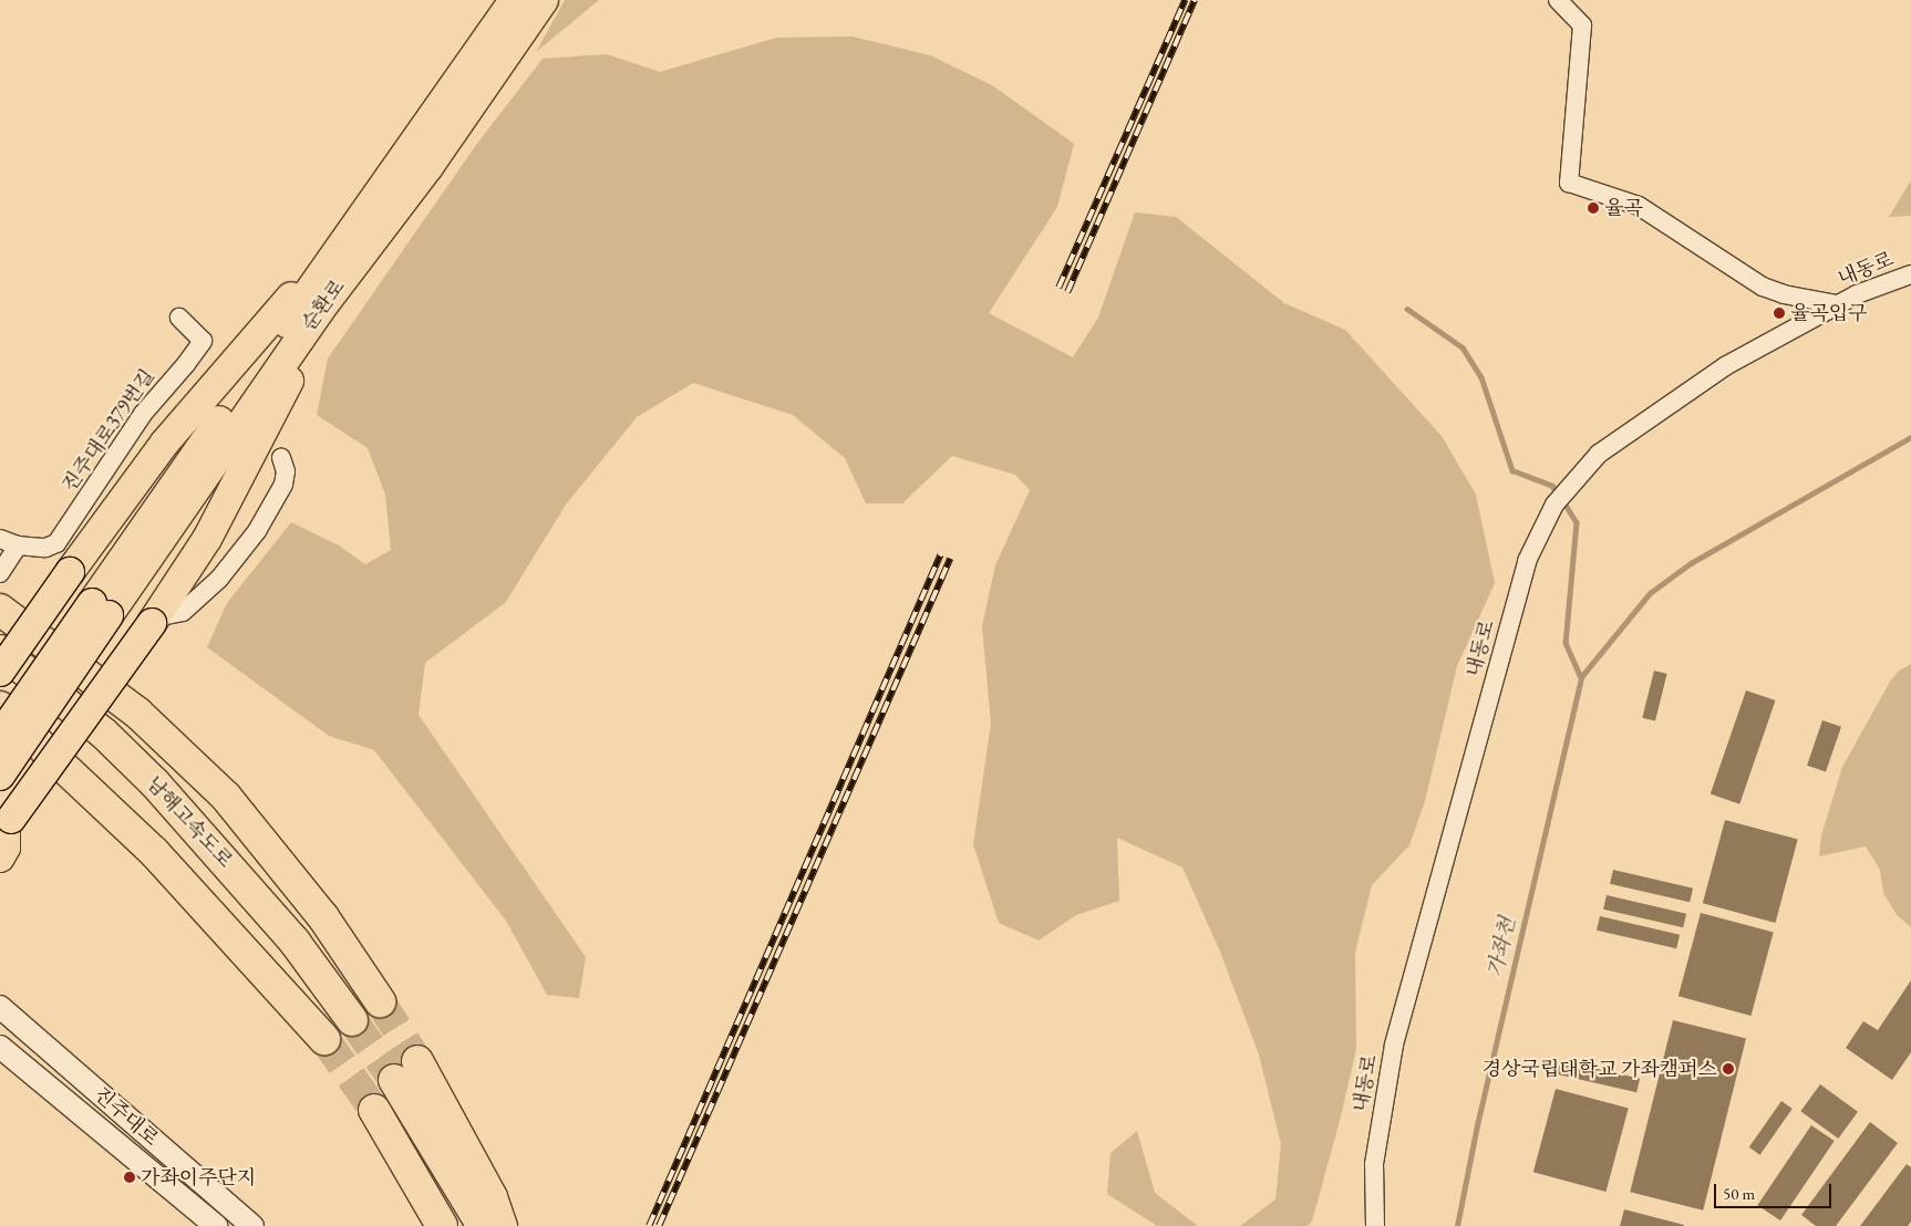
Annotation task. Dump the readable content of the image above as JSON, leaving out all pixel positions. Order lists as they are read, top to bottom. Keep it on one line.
{"streets":{"highway":["순환로","남해고속도로"],"street":["내동로","진주대로379번길","진주대로"]},"water":["가좌천"],"places":["율곡","율곡입구","경상국립대학교 가좌캠퍼스","가좌이주단지"],"scale_bar":"50 m"}
